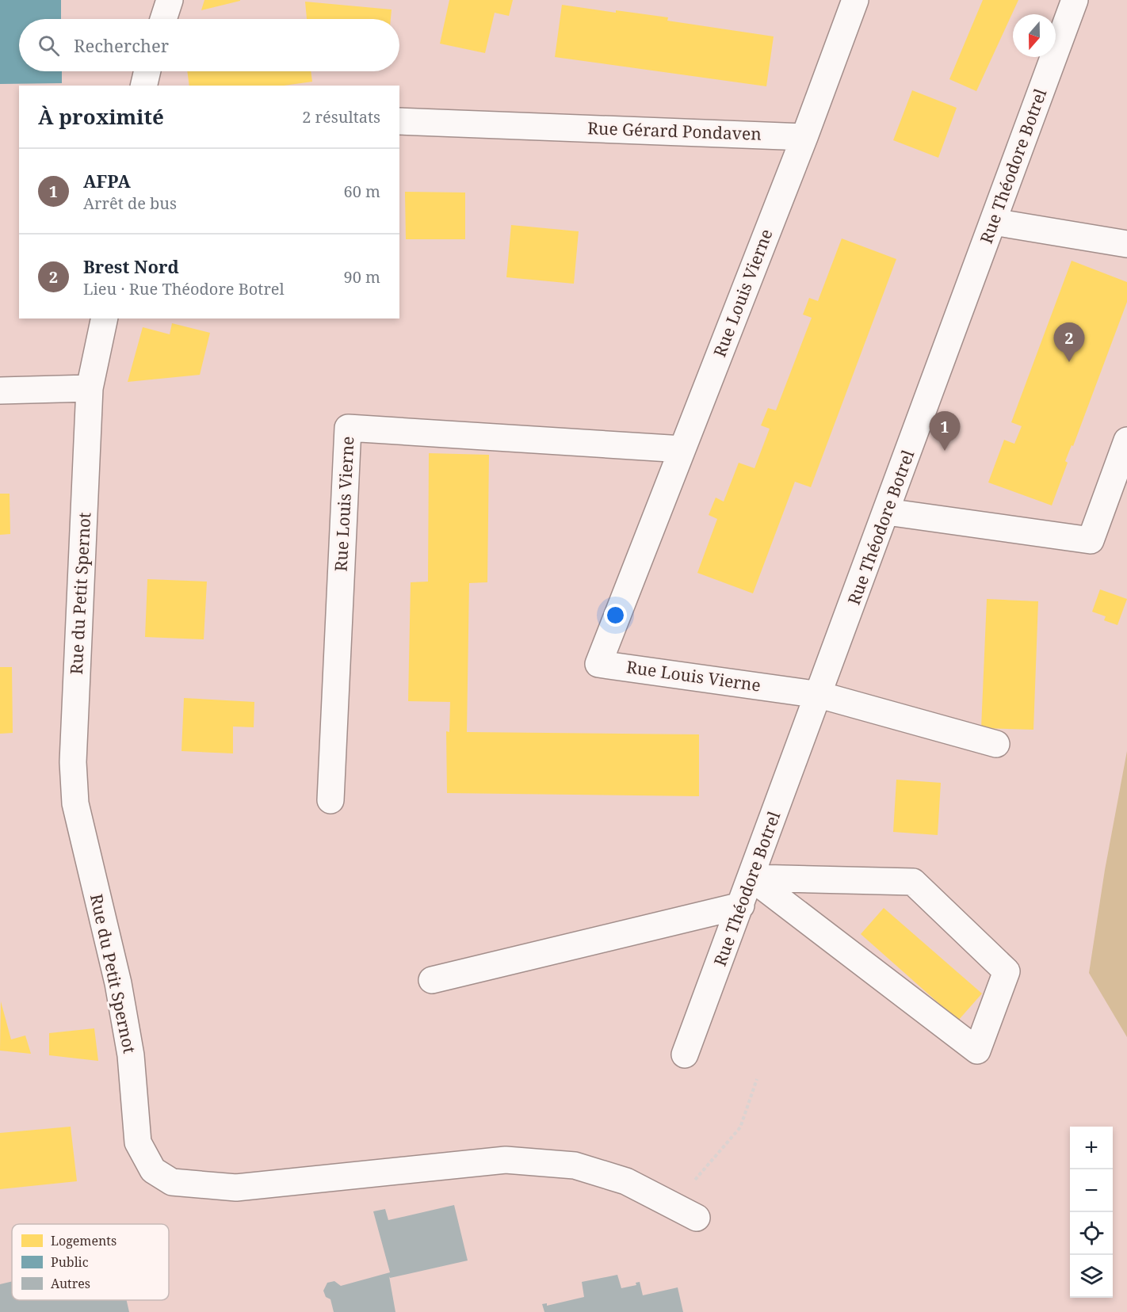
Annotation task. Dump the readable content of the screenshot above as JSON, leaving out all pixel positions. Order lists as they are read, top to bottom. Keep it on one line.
{"streets":{"street":["Rue Gérard Pondaven","Rue Théodore Botrel","Rue Louis Vierne","Rue du Petit Spernot"]},"crossings":[["Rue Gérard Pondaven","Rue Louis Vierne"],["Rue Théodore Botrel","Rue Louis Vierne"]],"legend":["Logements","Public","Autres"],"north":"bottom","page":{"search":"Rechercher","heading":["À proximité","2 résultats"],"list":[{"mark":"1","name":"AFPA","note":"Arrêt de bus","value":"60 m"},{"mark":"2","name":"Brest Nord","note":"Lieu · Rue Théodore Botrel","value":"90 m"}],"pins":["2","1"],"map_buttons":["+","−"]}}
